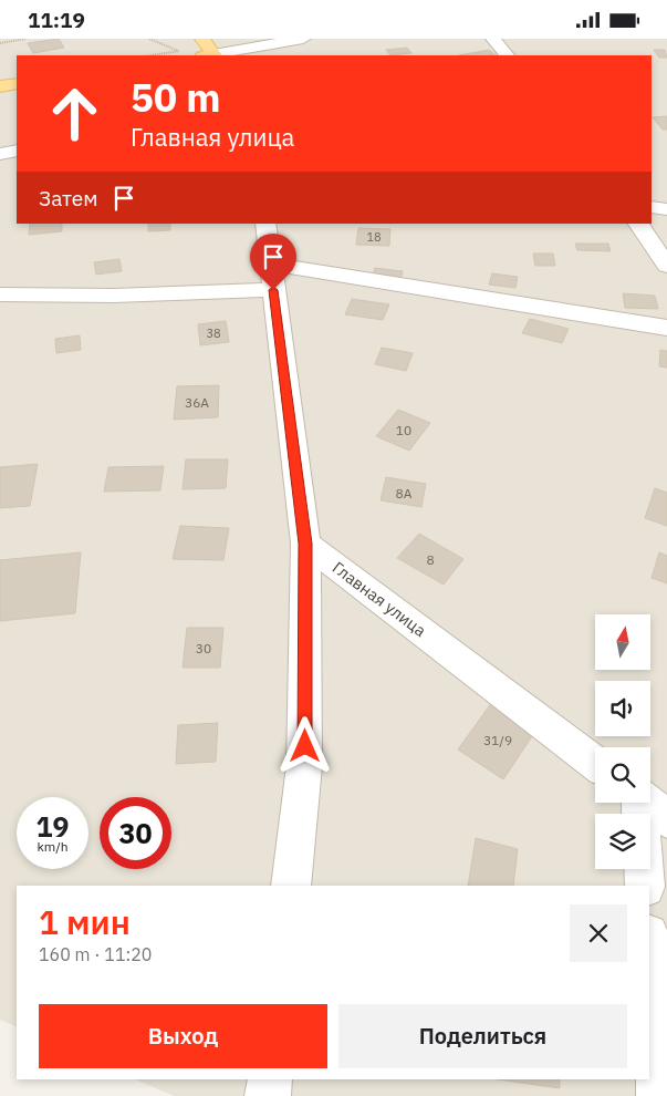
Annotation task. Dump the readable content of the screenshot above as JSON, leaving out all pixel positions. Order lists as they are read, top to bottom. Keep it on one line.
{"streets":{"street":["Главная улица"]},"house_numbers":["18","38","36А","10","8А","8","30","31/9"],"north":"top","page":{"status":"11:19","turn":["50 m","Главная улица"],"then":"Затем","speed":"19 km/h","limit":"30","heading":["1 мин","160 m · 11:20"],"buttons":["Выход","Поделиться"]}}
